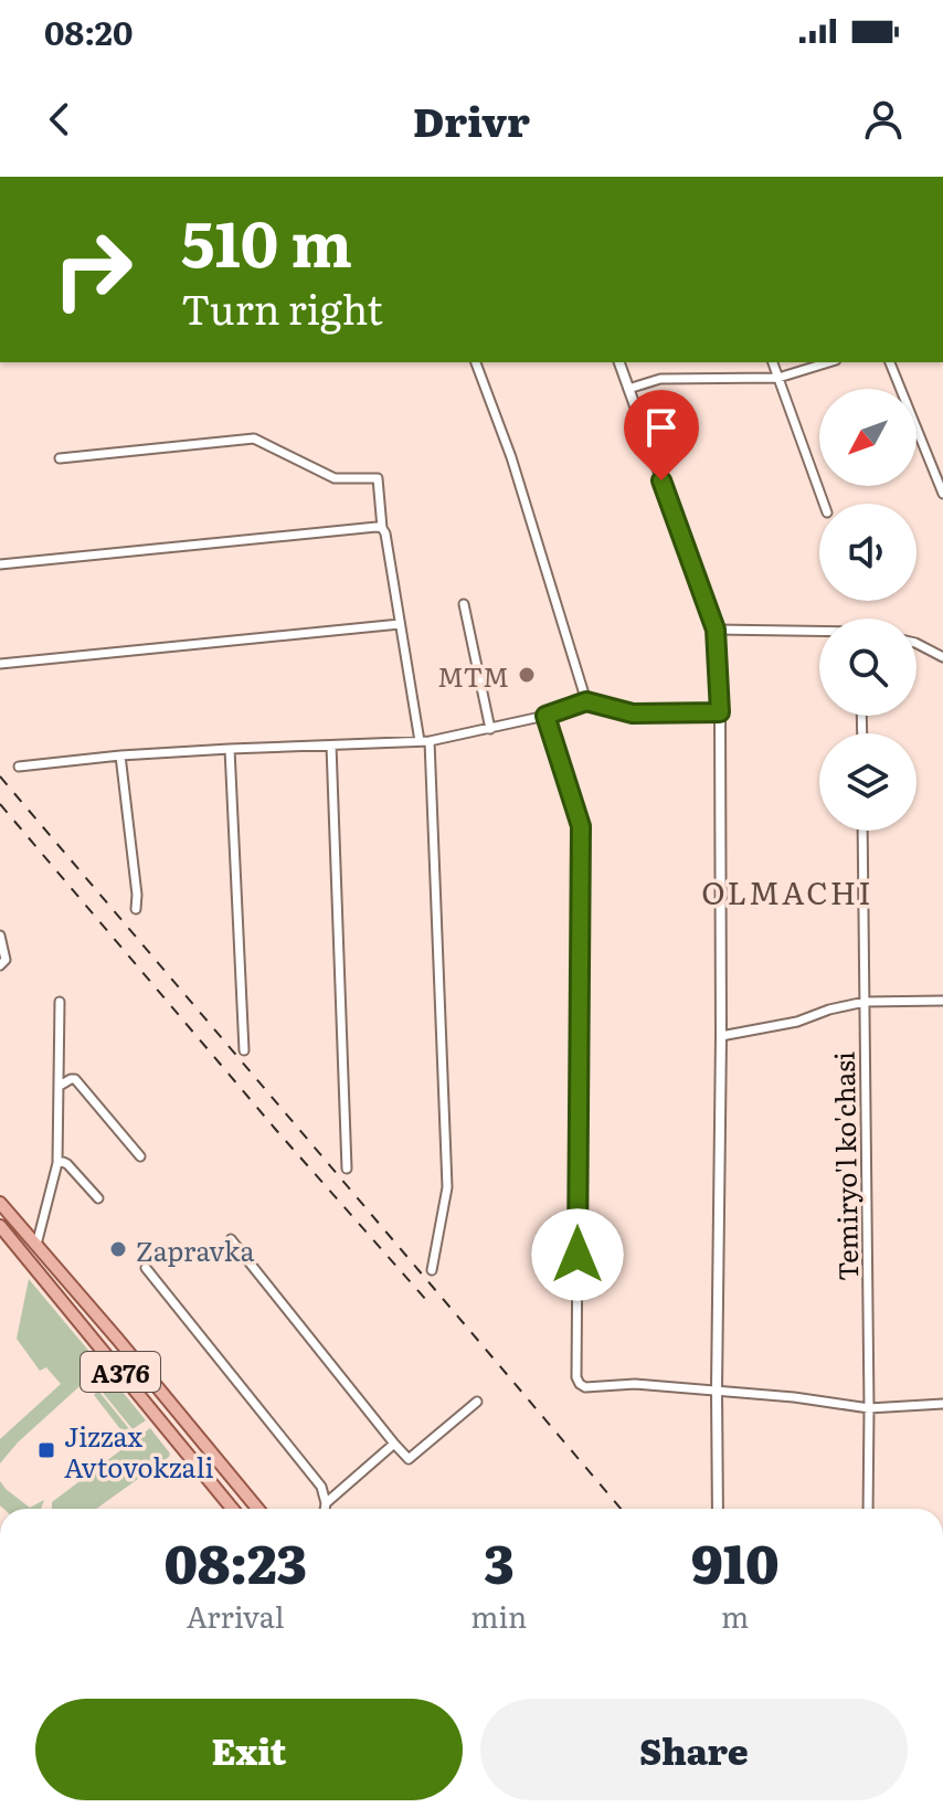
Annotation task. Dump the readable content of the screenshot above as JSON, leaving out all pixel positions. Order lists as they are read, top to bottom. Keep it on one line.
{"streets":{"main road":["A376"],"street":["Temiryo'l ko'chasi"]},"districts":["OLMACHI"],"places":{"other":["MTM","Zapravka"],"transit":["Jizzax Avtovokzali"]},"north":"bottom left","page":{"status":"08:20","header":"Drivr","turn":["510 m","Turn right"],"eta":["08:23","Arrival","3","min","910","m"],"buttons":["Exit","Share"]}}
